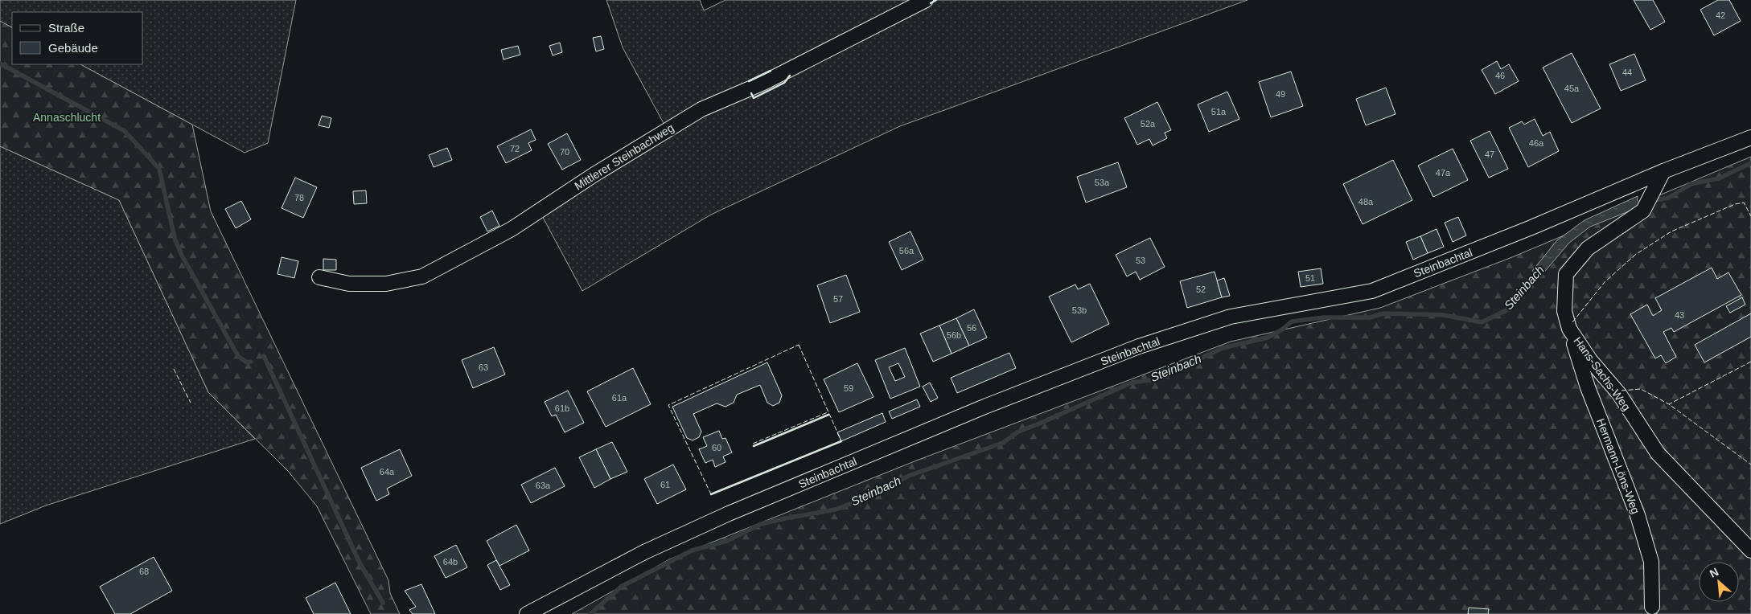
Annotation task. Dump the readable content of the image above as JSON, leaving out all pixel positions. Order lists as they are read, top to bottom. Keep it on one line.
{"streets":{"street":["Mittlerer Steinbachweg","Steinbachtal","Hans-Sachs-Weg","Hermann-Löns-Weg"]},"crossings":[["Steinbachtal","Hans-Sachs-Weg"],["Hans-Sachs-Weg","Hermann-Löns-Weg"]],"water":["Steinbach"],"parks":["Annaschlucht"],"house_numbers":["42","44","46","45a","49","51a","52a","46a","72","70","47","47a","53a","78","48a","56a","53","51","52","57","53b","43","56","56b","63","59","61a","61b","60","64a","61","63a","64b","68"],"legend":["Straße","Gebäude"],"north":"top left"}
